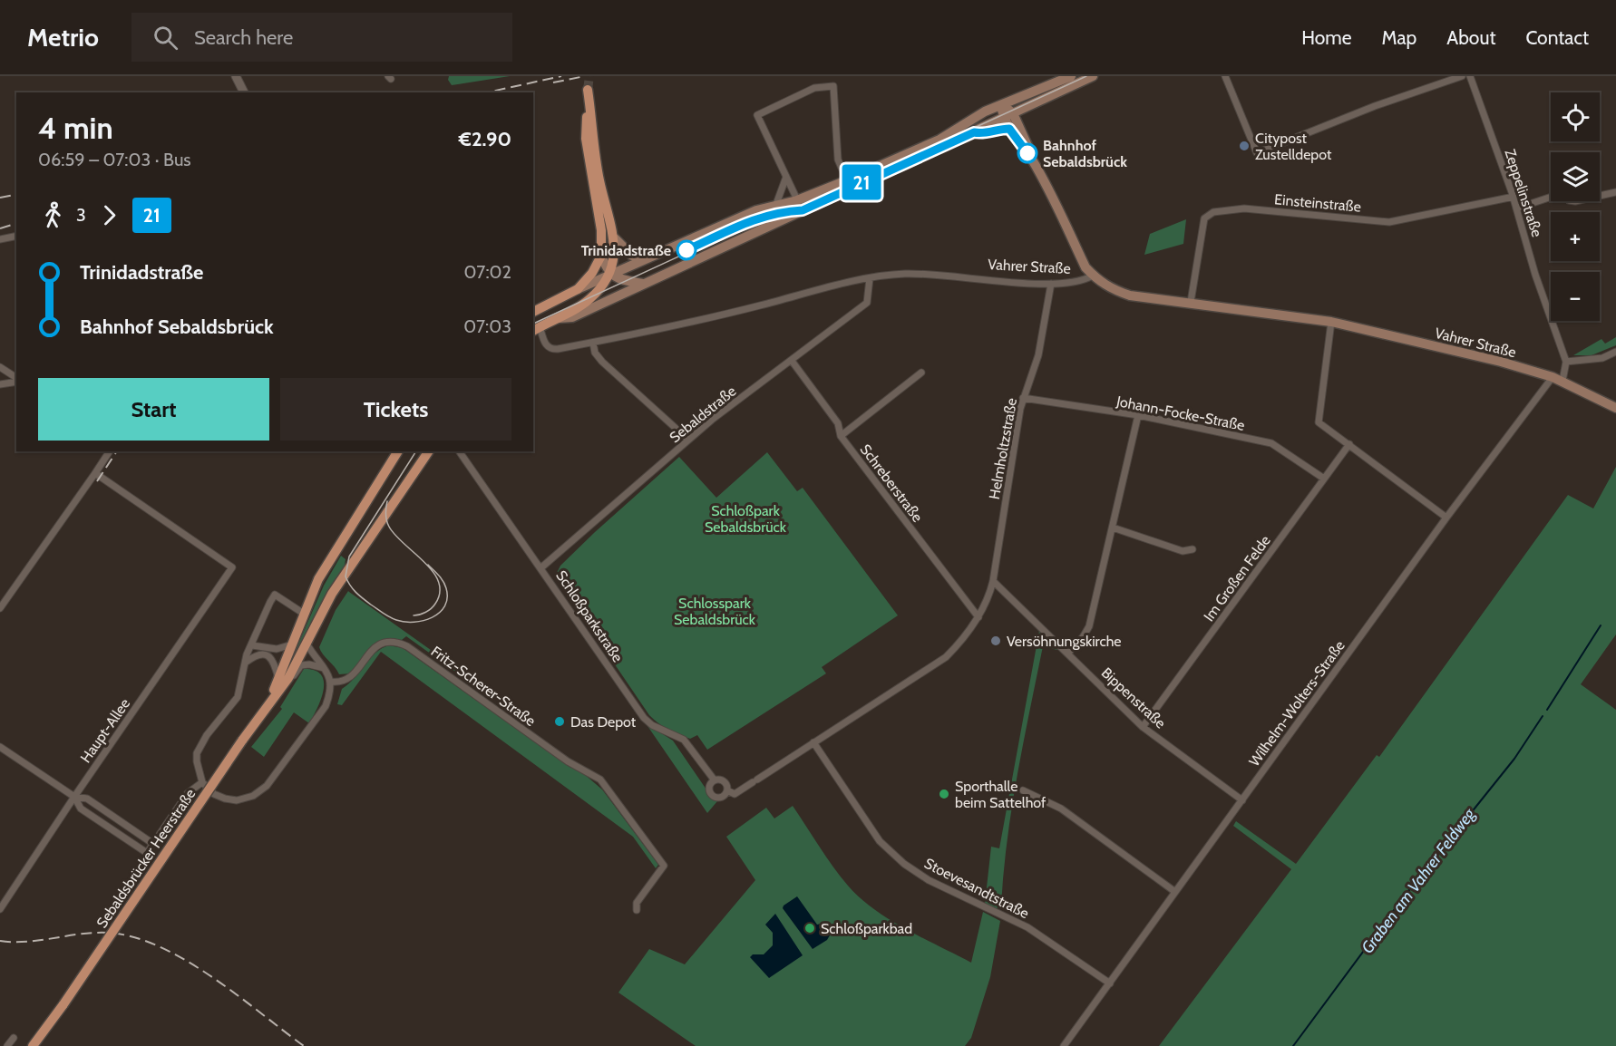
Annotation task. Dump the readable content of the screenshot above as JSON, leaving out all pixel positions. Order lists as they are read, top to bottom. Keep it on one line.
{"streets":{"main road":["Vahrer Straße","Sebaldsbrücker Heerstraße"],"street":["Zeppelinstraße","Einsteinstraße","Johann-Focke-Straße","Sebaldstraße","Helmholtzstraße","Schreberstraße","Im Großen Felde","Schloßparkstraße","Fritz-Scherer-Straße","Bippenstraße","Wilhelm-Wolters-Straße","Haupt-Allee","Stoevesandtstraße"]},"crossings":[["Zeppelinstraße","Einsteinstraße"],["Zeppelinstraße","Vahrer Straße"],["Einsteinstraße","Vahrer Straße"],["Vahrer Straße","Sebaldstraße"],["Vahrer Straße","Helmholtzstraße"],["Vahrer Straße","Wilhelm-Wolters-Straße"],["Johann-Focke-Straße","Helmholtzstraße"],["Johann-Focke-Straße","Im Großen Felde"],["Sebaldstraße","Schreberstraße"],["Sebaldstraße","Schloßparkstraße"],["Helmholtzstraße","Schreberstraße"],["Helmholtzstraße","Schloßparkstraße"],["Helmholtzstraße","Bippenstraße"],["Helmholtzstraße","Stoevesandtstraße"],["Im Großen Felde","Bippenstraße"],["Bippenstraße","Wilhelm-Wolters-Straße"],["Wilhelm-Wolters-Straße","Stoevesandtstraße"]],"water":["Graben am Vahrer Feldweg"],"parks":["Schloßpark Sebaldsbrück","Schlosspark Sebaldsbrück"],"places":["Citypost Zustelldepot","Bahnhof Sebaldsbrück","Trinidadstraße","Versöhnungskirche","Das Depot","Sporthalle beim Sattelhof","Schloßparkbad"],"lines":["bus line 21"],"page":{"header":"Metrio","search":"Search here","nav":["Home","Map","About","Contact"],"on_map":"21","map_buttons":["+","−"],"heading":["4 min","06:59 – 07:03 · Bus","€2.90"],"legs":["3","21"],"list":[{"name":"Trinidadstraße","value":"07:02"},{"name":"Bahnhof Sebaldsbrück","value":"07:03"}],"buttons":["Start","Tickets"]}}
